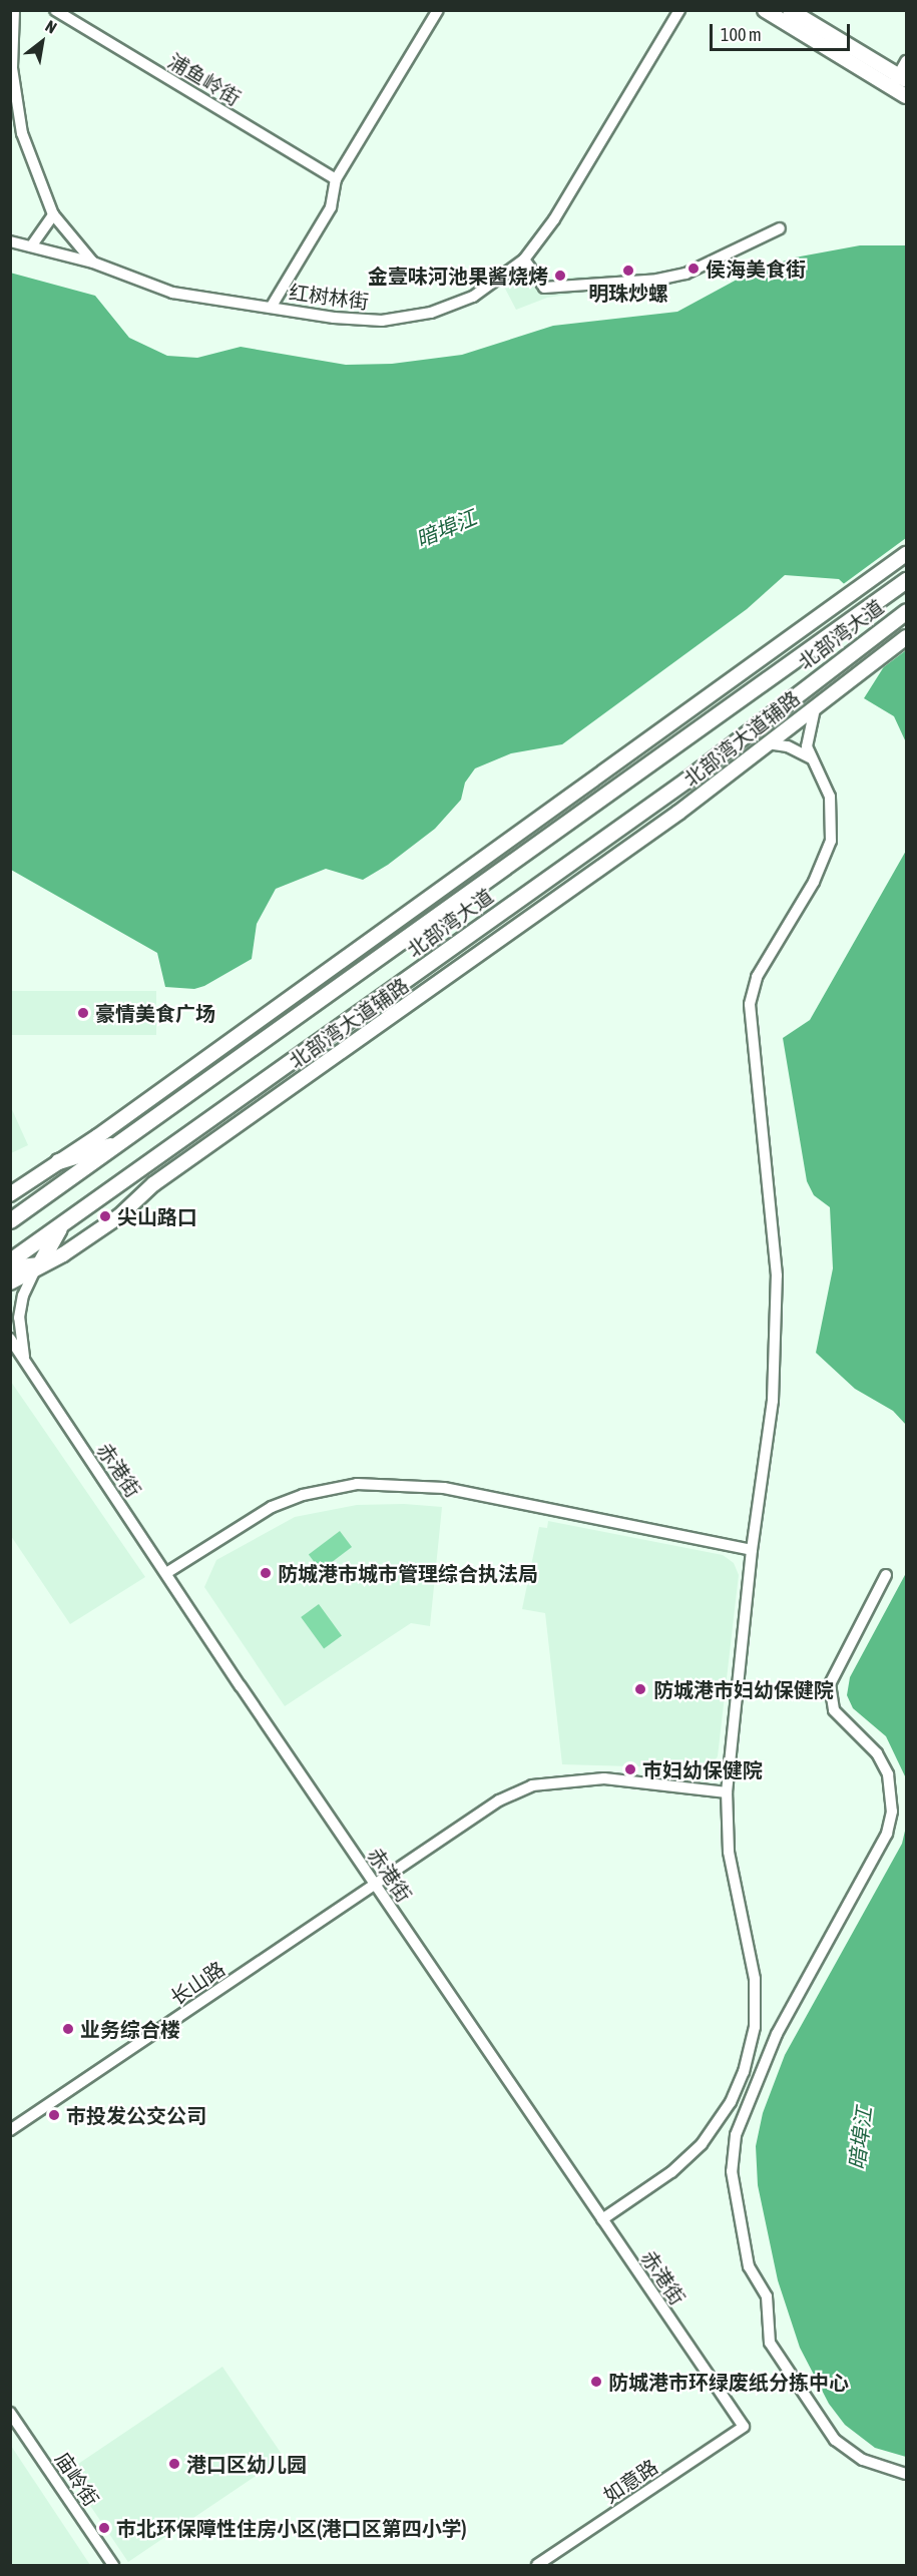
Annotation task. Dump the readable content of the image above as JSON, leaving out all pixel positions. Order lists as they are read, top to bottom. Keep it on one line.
{"streets":{"highway":["北部湾大道"],"main road":["北部湾大道辅路"],"street":["浦鱼岭街","红树林街","赤港街","长山路","庙岭街","如意路"]},"crossings":[["赤港街","长山路"],["赤港街","如意路"]],"water":["暗埠江"],"places":["侯海美食街","明珠炒螺","金壹味河池果酱烧烤","豪情美食广场","尖山路口","防城港市城市管理综合执法局","防城港市妇幼保健院","巿妇幼保健院","业务综合楼","巿投发公交公司","防城港市环绿废纸分拣中心","港口区幼儿园","巿北环保障性住房小区(港口区第四小学)"],"scale_bar":"100 m","north":"top right"}
